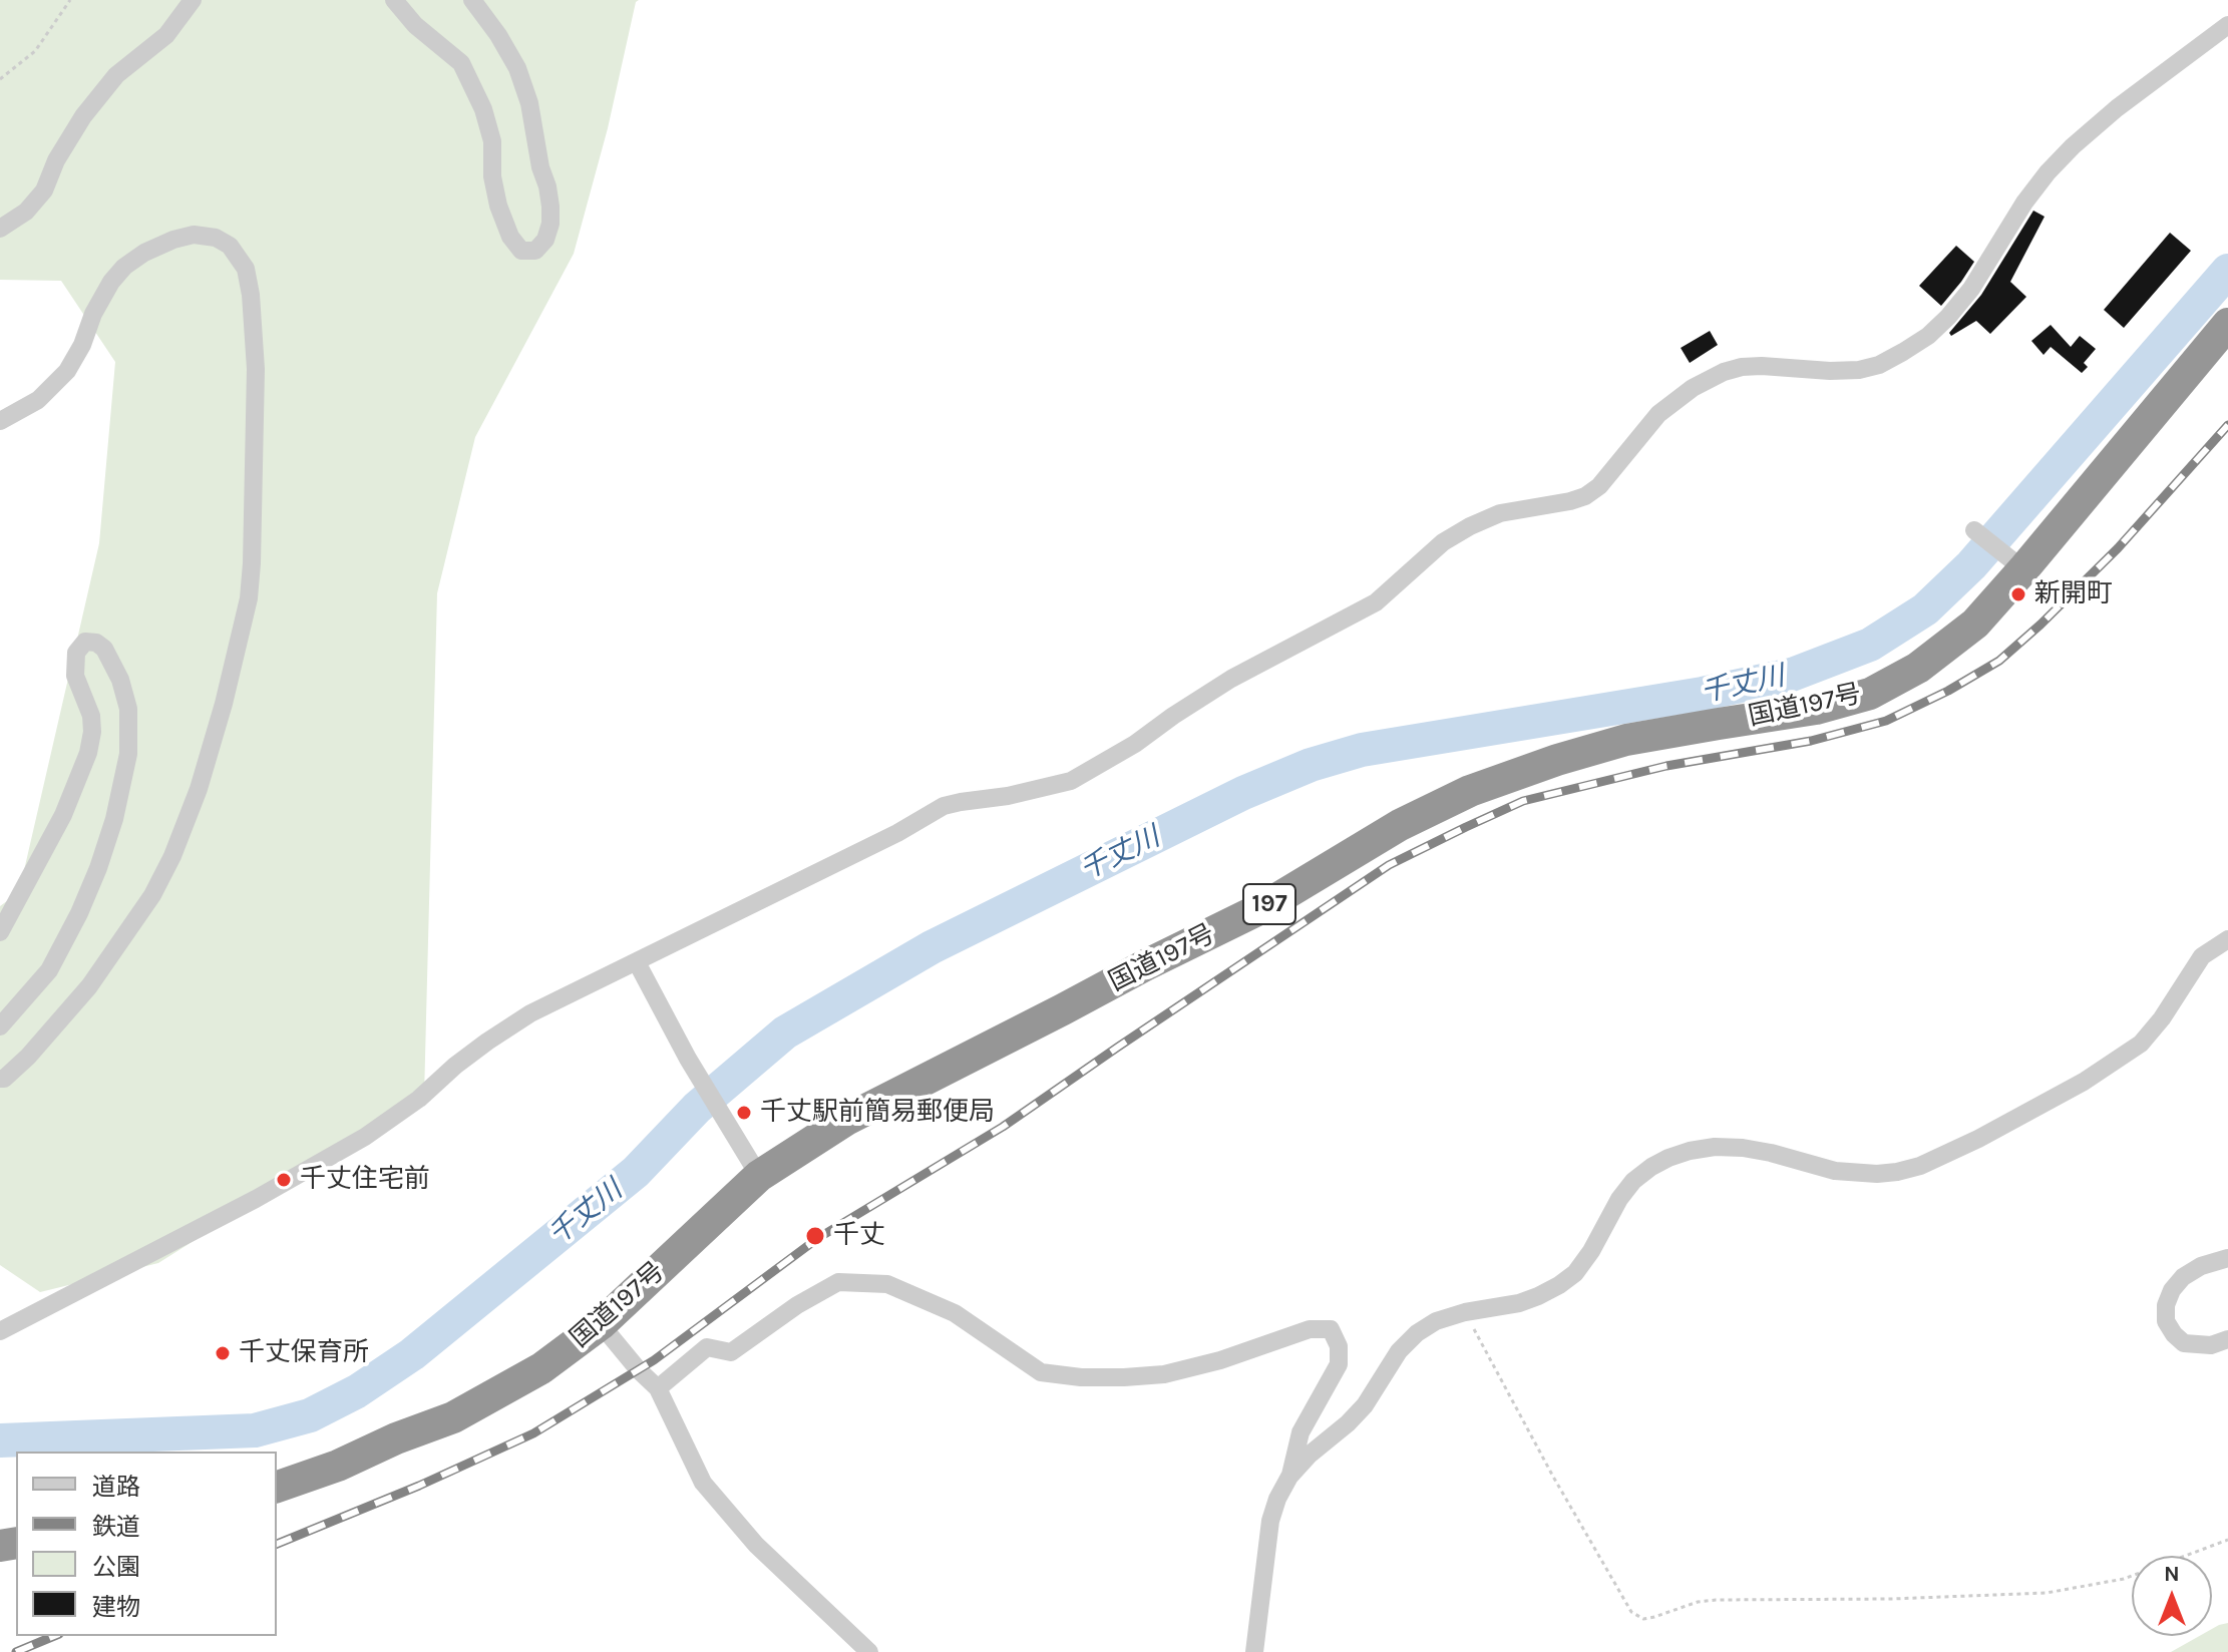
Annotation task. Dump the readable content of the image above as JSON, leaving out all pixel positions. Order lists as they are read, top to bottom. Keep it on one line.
{"streets":{"highway":["国道197号","197"]},"water":["千丈川"],"places":["新開町","千丈駅前簡易郵便局","千丈住宅前","千丈","千丈保育所"],"legend":["道路","鉄道","公園","建物"],"north":"top"}
